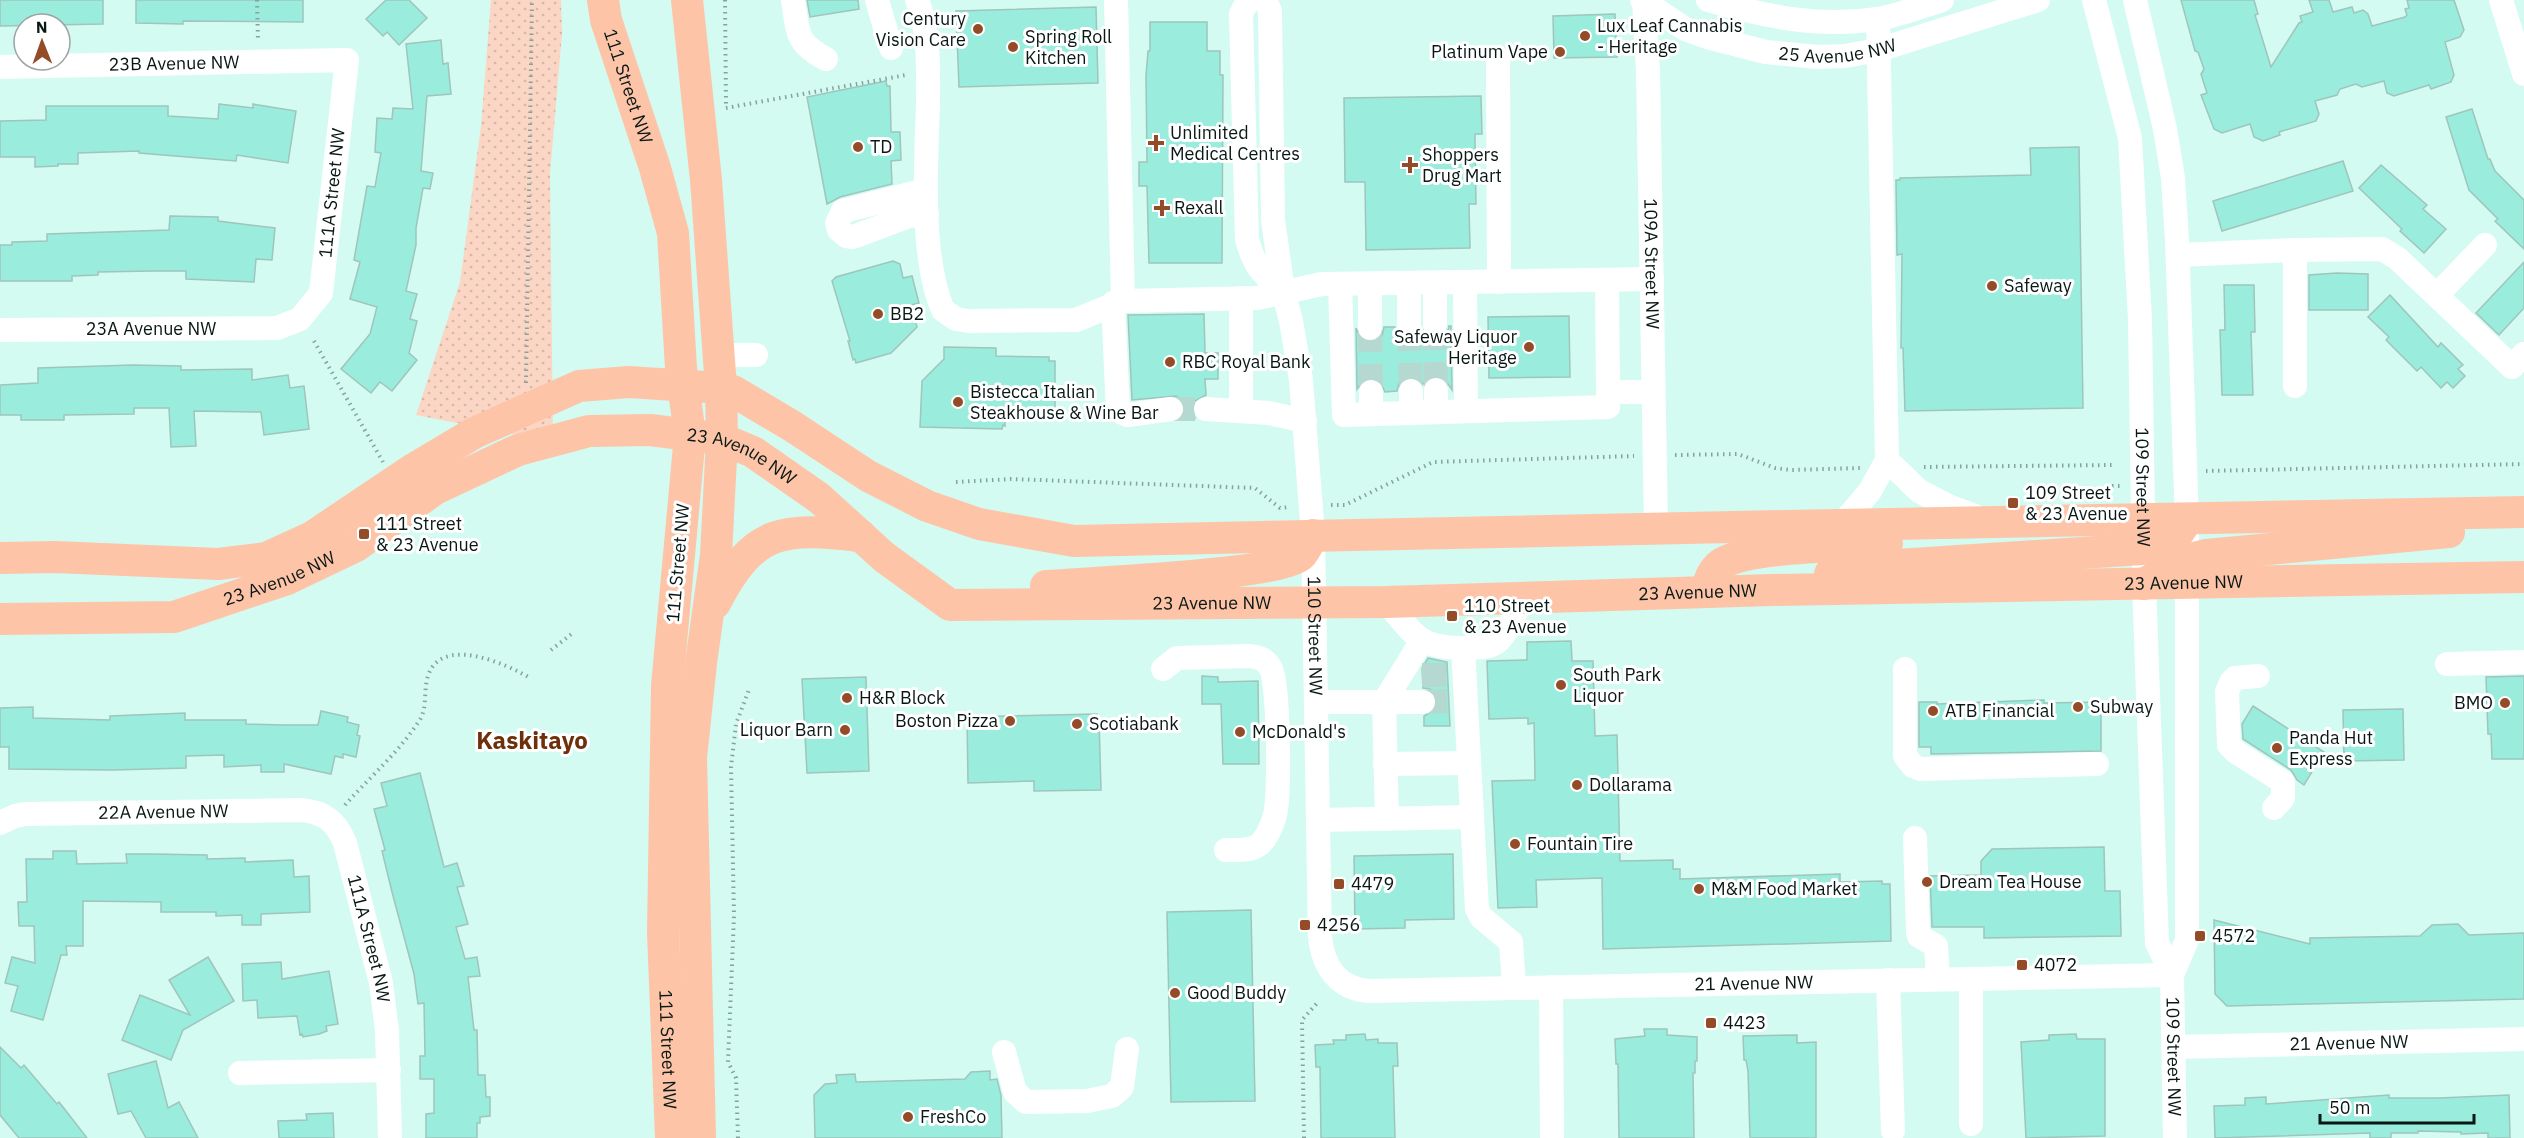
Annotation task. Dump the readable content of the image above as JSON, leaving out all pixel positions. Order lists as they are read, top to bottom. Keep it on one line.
{"streets":{"main road":["111 Street NW","23 Avenue NW"],"street":["25 Avenue NW","23B Avenue NW","111A Street NW","109A Street NW","23A Avenue NW","109 Street NW","110 Street NW","22A Avenue NW","21 Avenue NW"]},"crossings":[["25 Avenue NW","109A Street NW"],["23B Avenue NW","111A Street NW"],["111 Street NW","23 Avenue NW"],["111A Street NW","23A Avenue NW"],["111A Street NW","22A Avenue NW"],["109A Street NW","23 Avenue NW"],["23 Avenue NW","109 Street NW"],["23 Avenue NW","110 Street NW"],["109 Street NW","21 Avenue NW"],["110 Street NW","21 Avenue NW"]],"districts":["Kaskitayo"],"places":{"other":["Century Vision Care","Lux Leaf Cannabis - Heritage","Spring Roll Kitchen","Platinum Vape","TD","Safeway","BB2","Safeway Liquor Heritage","RBC Royal Bank","Bistecca Italian Steakhouse & Wine Bar","South Park Liquor","H&R Block","BMO","Subway","ATB Financial","Boston Pizza","Scotiabank","Liquor Barn","McDonald's","Panda Hut Express","Dollarama","Fountain Tire","Dream Tea House","M&M Food Market","Good Buddy","FreshCo"],"health":["Unlimited Medical Centres","Shoppers Drug Mart","Rexall"],"transit":["109 Street & 23 Avenue","111 Street & 23 Avenue","110 Street & 23 Avenue","4479","4256","4572","4072","4423"]},"scale_bar":"50 m","north":"top"}
